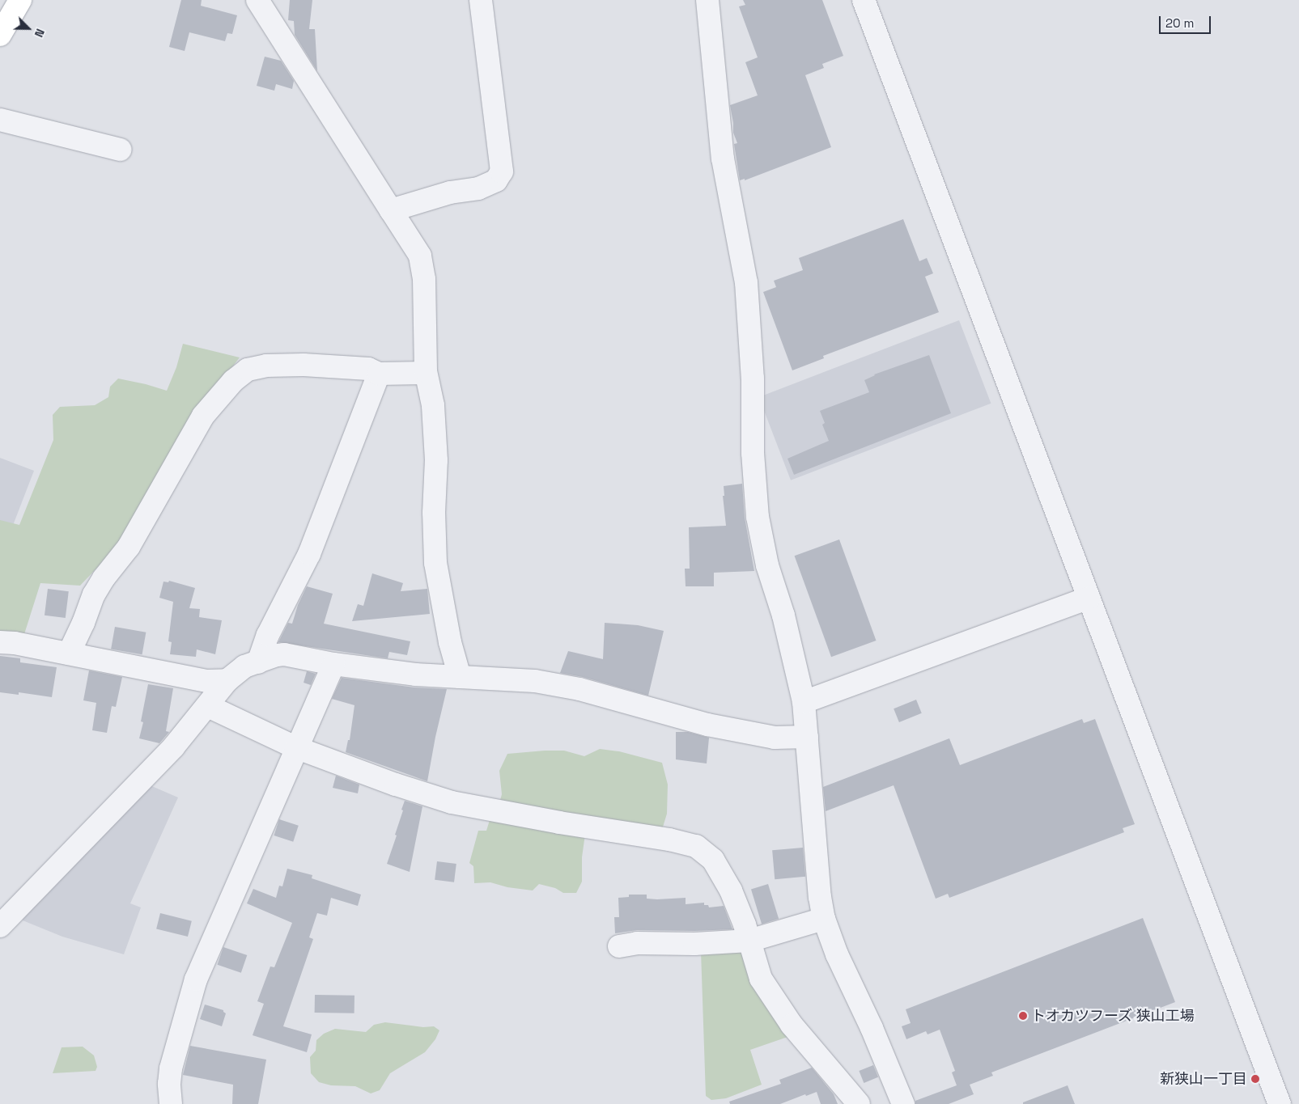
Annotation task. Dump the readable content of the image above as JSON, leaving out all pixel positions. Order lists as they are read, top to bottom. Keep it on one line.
{"places":["トオカツフーズ 狭山工場","新狭山一丁目"],"scale_bar":"20 m","north":"bottom right"}
